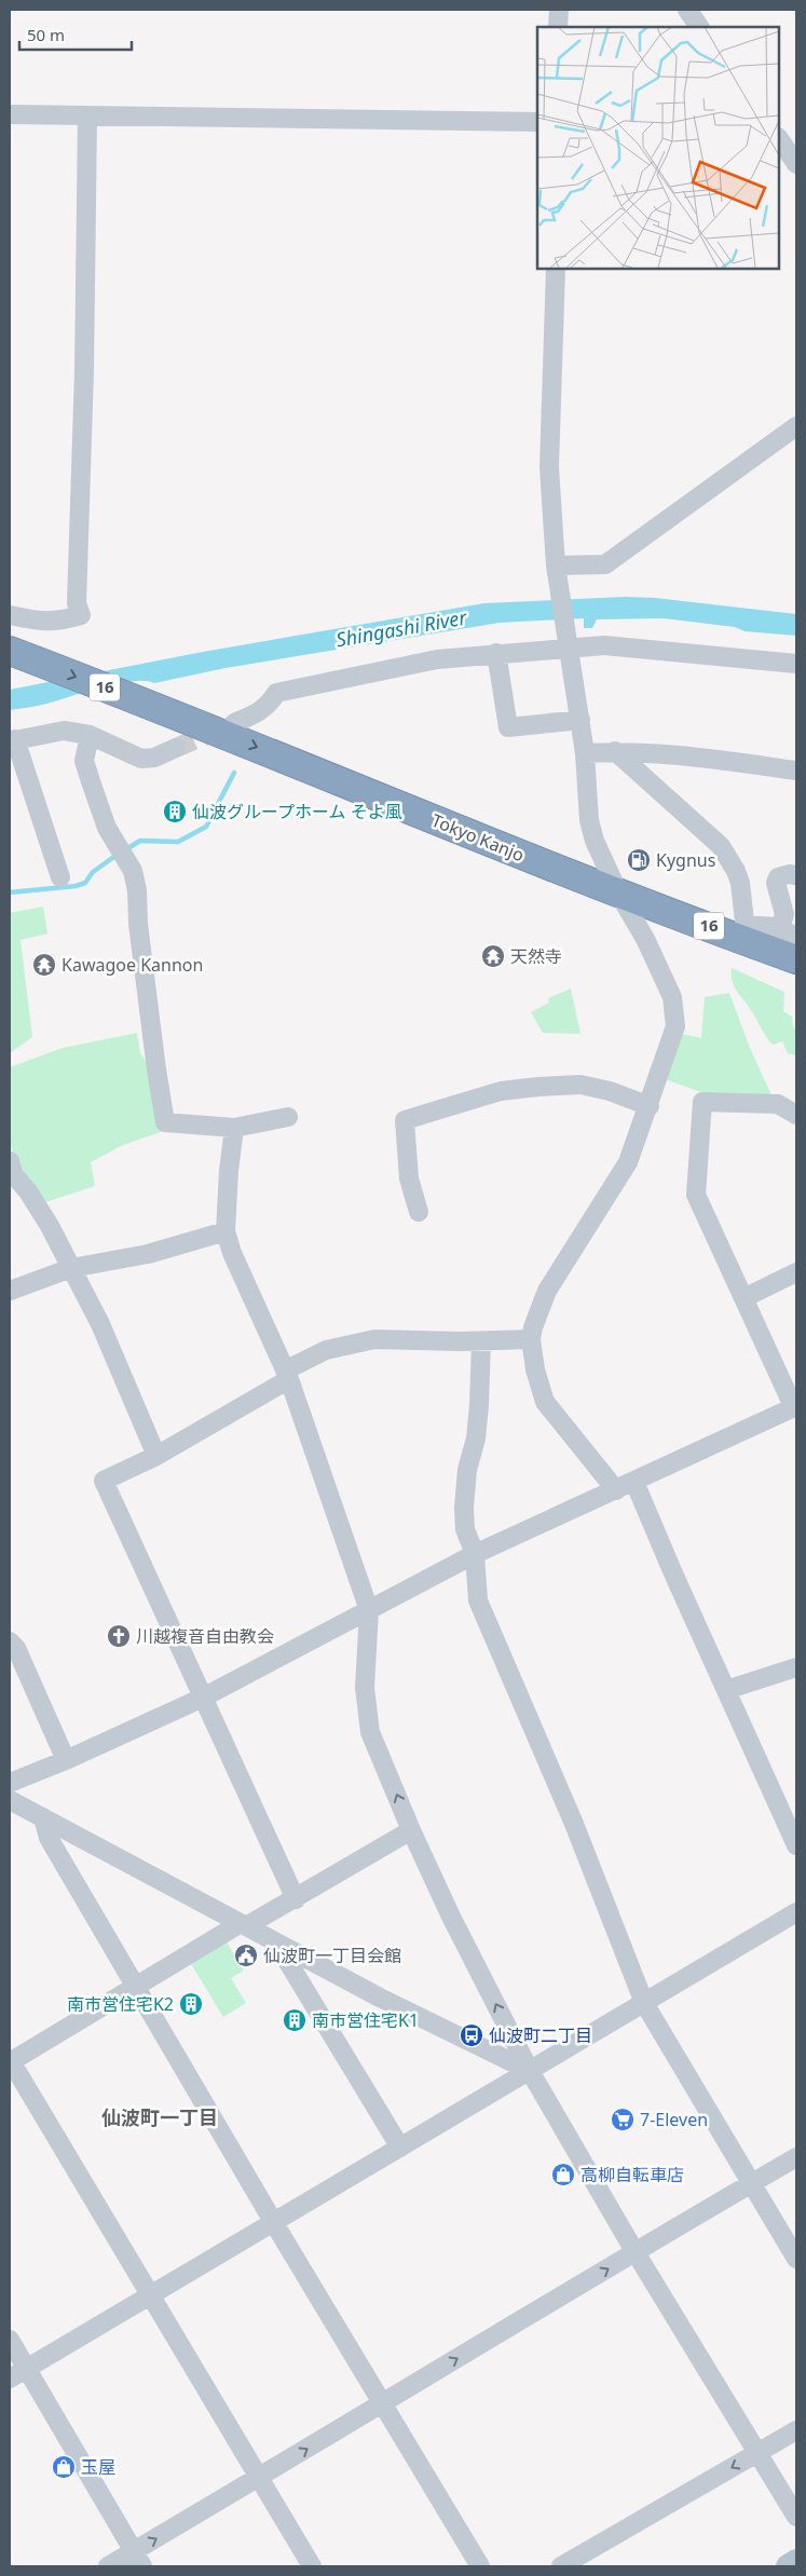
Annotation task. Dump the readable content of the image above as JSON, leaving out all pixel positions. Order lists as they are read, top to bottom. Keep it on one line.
{"streets":{"highway":["16","Tokyo Kanjo"]},"districts":["仙波町一丁目"],"water":["Shingashi River"],"places":{"building":["仙波グループホーム そよ風","南市営住宅K2","南市営住宅K1"],"fuel station":["Kygnus"],"temple":["天然寺","Kawagoe Kannon"],"church":["川越複音自由教会"],"public building":["仙波町一丁目会館"],"bus stop":["仙波町二丁目"],"supermarket":["7-Eleven"],"shop":["高柳自転車店","玉屋"]},"scale_bar":"50 m"}
